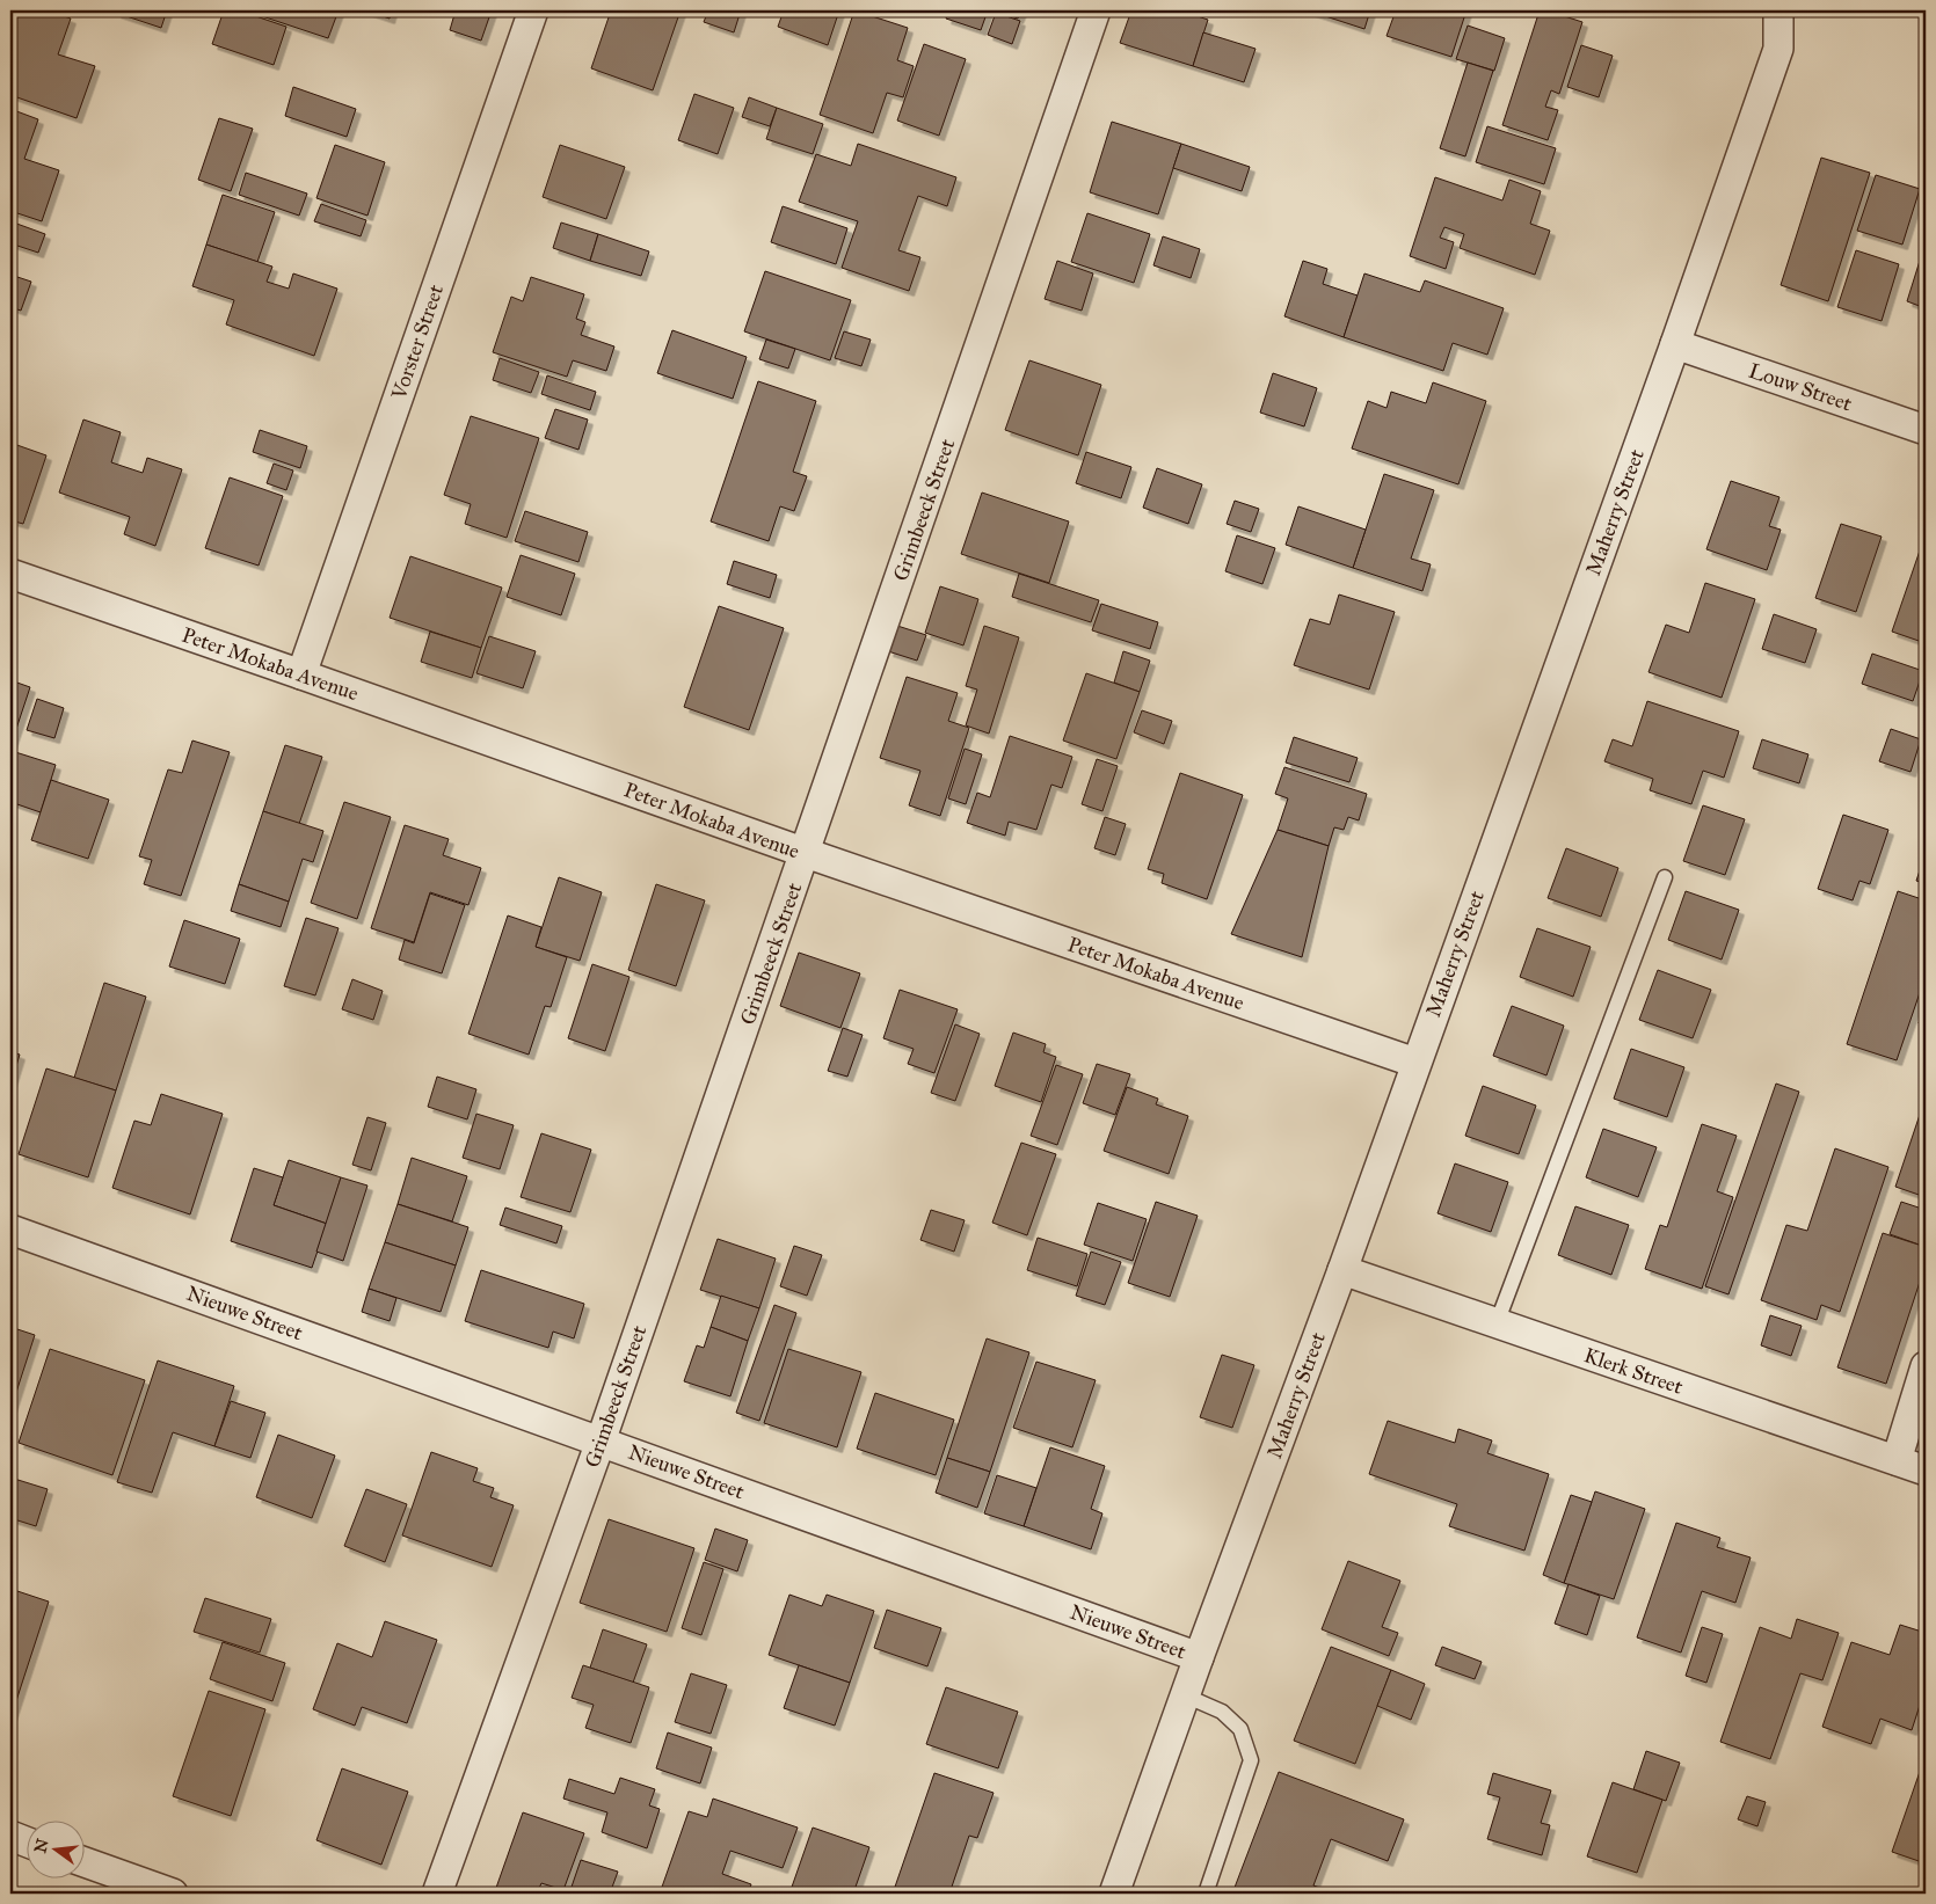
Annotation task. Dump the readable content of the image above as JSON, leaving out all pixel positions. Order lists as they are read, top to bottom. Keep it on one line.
{"streets":{"street":["Vorster Street","Louw Street","Grimbeeck Street","Maherry Street","Peter Mokaba Avenue","Nieuwe Street","Klerk Street"]},"crossings":[["Vorster Street","Peter Mokaba Avenue"],["Louw Street","Maherry Street"],["Grimbeeck Street","Peter Mokaba Avenue"],["Grimbeeck Street","Nieuwe Street"],["Maherry Street","Peter Mokaba Avenue"],["Maherry Street","Nieuwe Street"],["Maherry Street","Klerk Street"]],"north":"left"}
